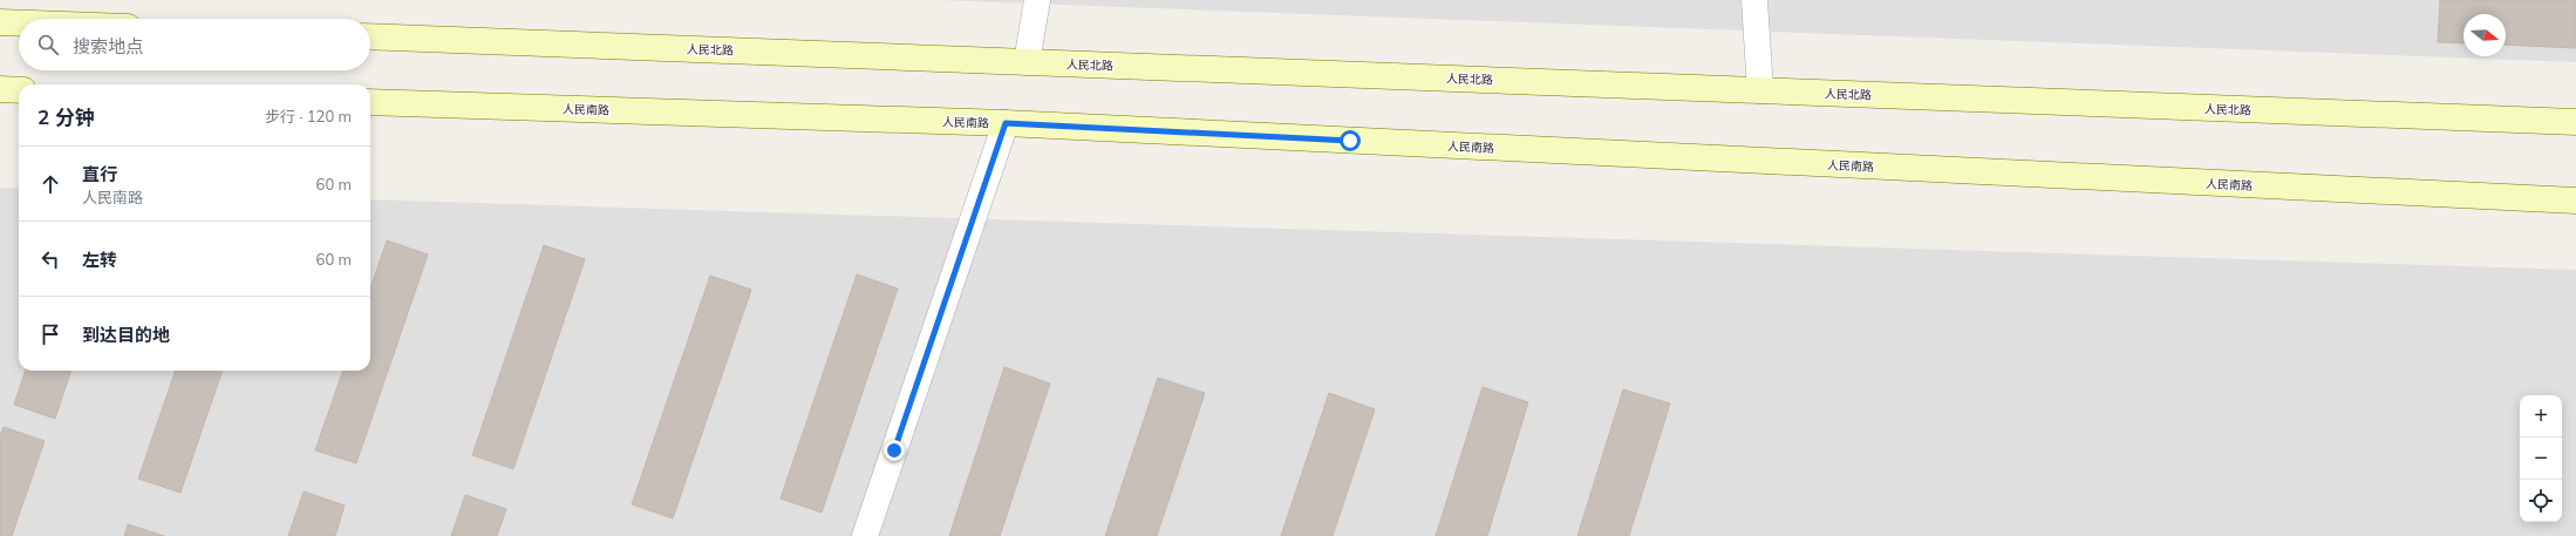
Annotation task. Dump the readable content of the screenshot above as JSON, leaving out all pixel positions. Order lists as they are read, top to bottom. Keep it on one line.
{"streets":{"main road":["人民北路","人民南路"]},"north":"right","page":{"search":"搜索地点","heading":["2 分钟","步行 · 120 m"],"list":[["直行","人民南路","60 m"],["左转","60 m"],"到达目的地"],"map_buttons":["+","−"]}}
